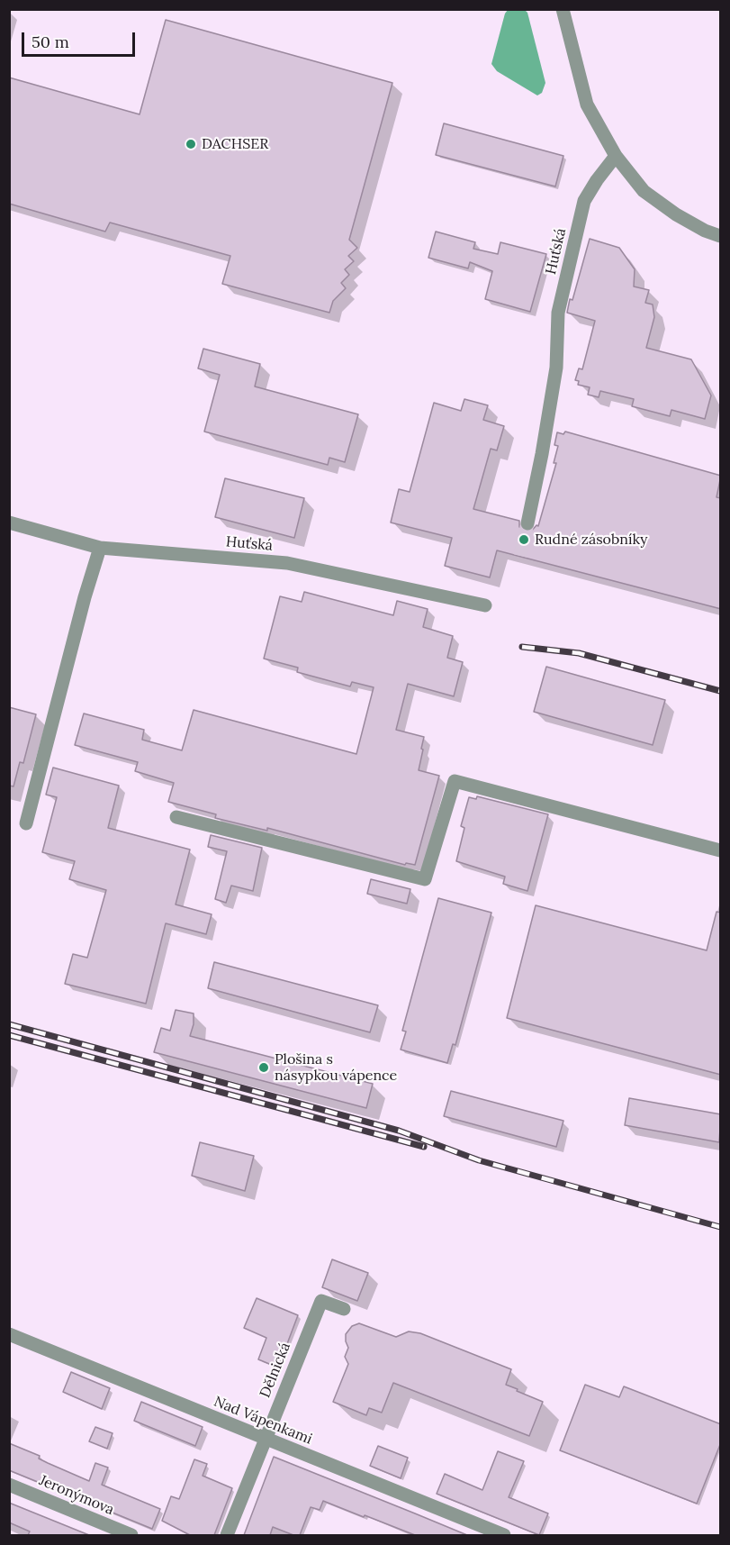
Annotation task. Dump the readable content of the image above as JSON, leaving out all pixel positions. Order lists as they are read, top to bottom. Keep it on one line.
{"streets":{"street":["Huťská","Dělnická","Nad Vápenkami","Jeronýmova"]},"crossings":[["Dělnická","Nad Vápenkami"]],"places":["DACHSER","Rudné zásobníky","Plošina s násypkou vápence"],"scale_bar":"50 m"}
